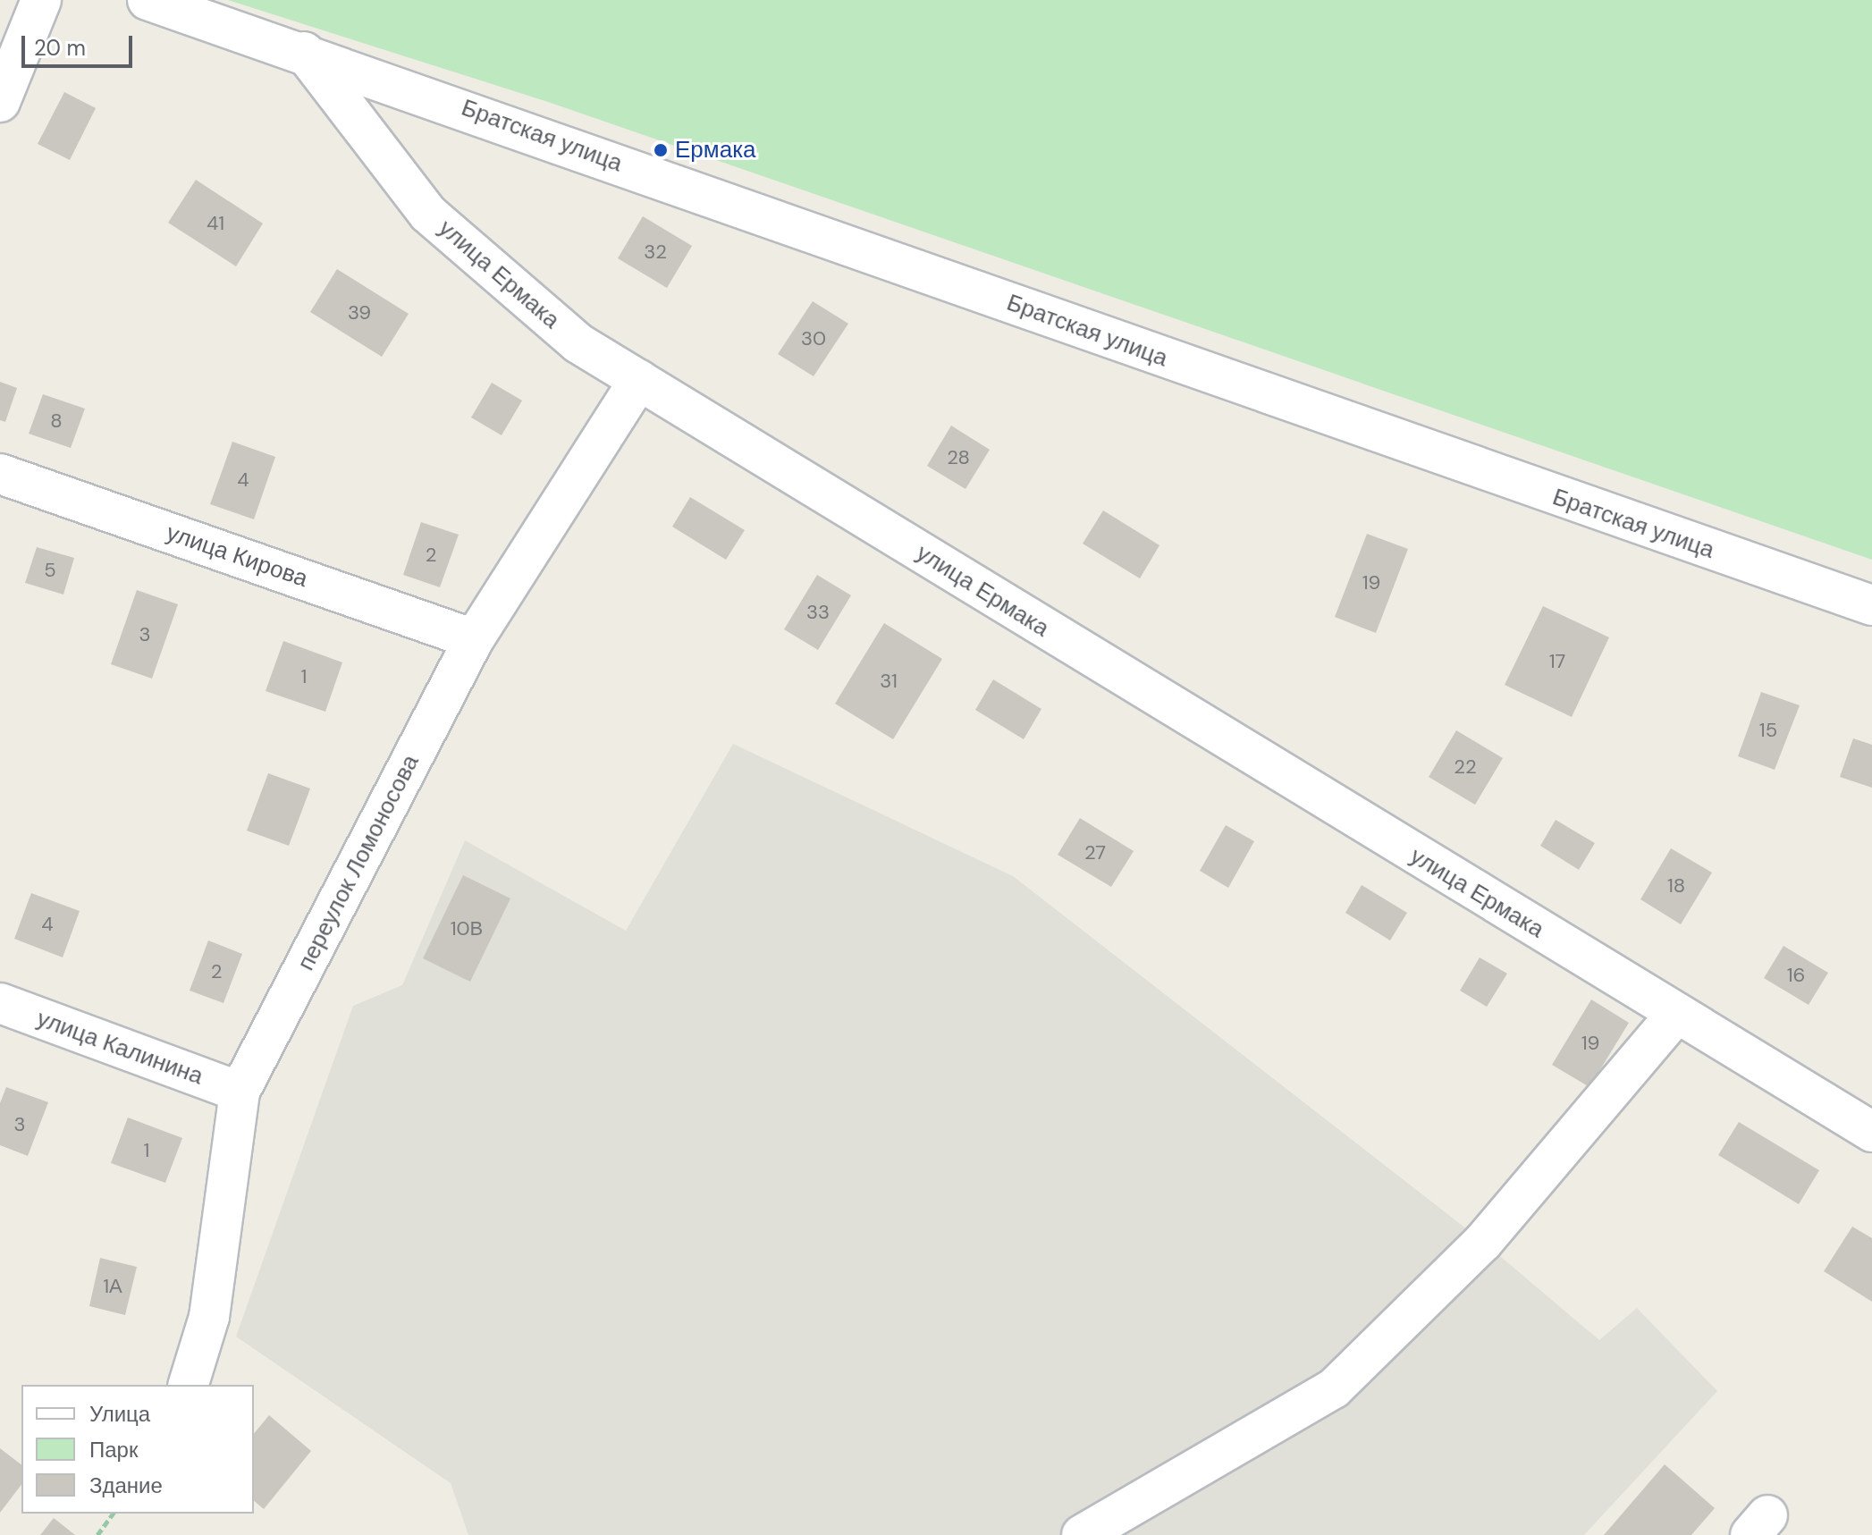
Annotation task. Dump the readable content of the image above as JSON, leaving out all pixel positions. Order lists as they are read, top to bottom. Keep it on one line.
{"streets":{"street":["Братская улица","улица Ермака","улица Кирова","переулок Ломоносова","улица Калинина"]},"crossings":[["Братская улица","улица Ермака"],["улица Ермака","переулок Ломоносова"],["улица Кирова","переулок Ломоносова"],["переулок Ломоносова","улица Калинина"]],"places":["Ермака"],"house_numbers":["41","32","39","30","8","28","4","2","5","19","33","3","17","1","31","15","22","27","18","4","10В","2","16","19","3","1","1А"],"legend":["Улица","Парк","Здание"],"scale_bar":"20 m"}
